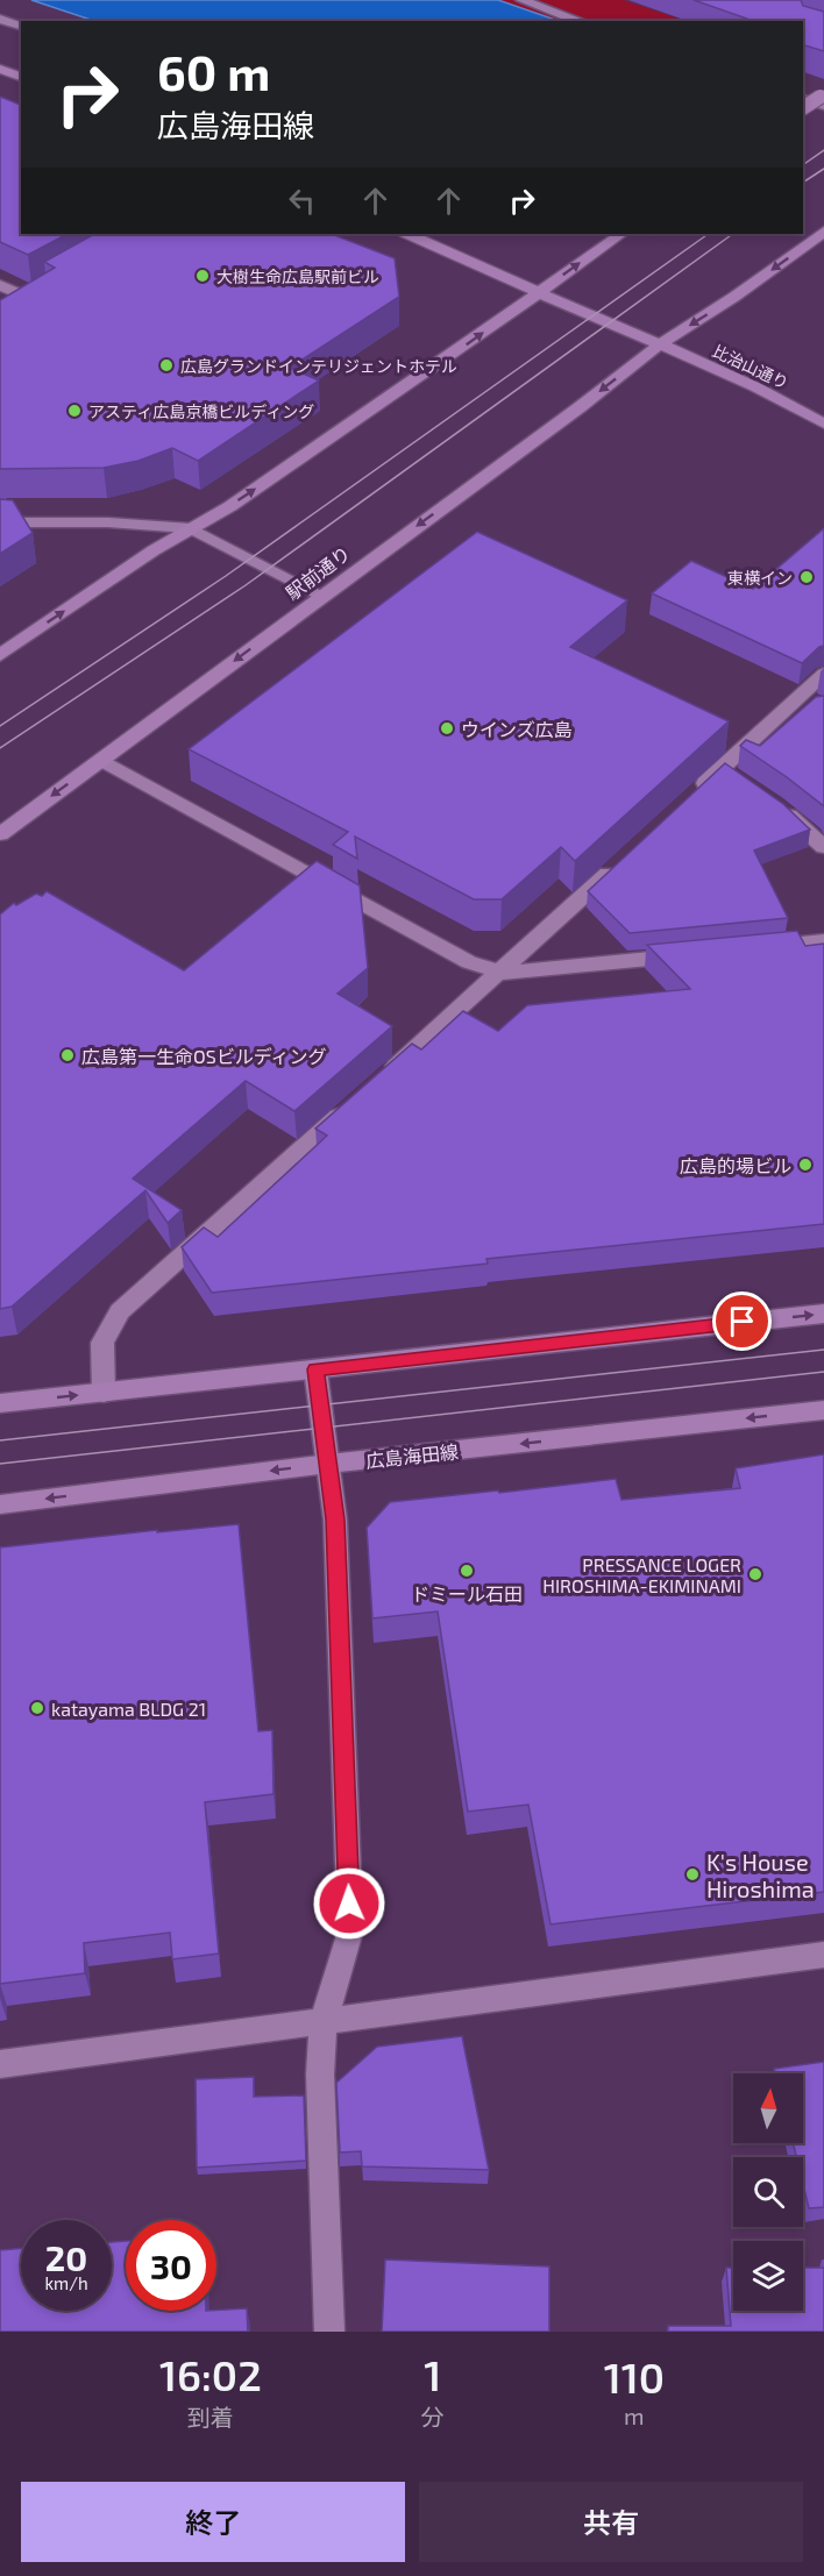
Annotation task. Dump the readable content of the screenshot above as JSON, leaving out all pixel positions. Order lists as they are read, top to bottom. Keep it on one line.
{"streets":{"street":["比治山通り","駅前通り","広島海田線"]},"crossings":[["比治山通り","駅前通り"]],"places":["大樹生命広島駅前ビル","広島グランドインテリジェントホテル","アスティ広島京橋ビルディング","東横イン","ウインズ広島","広島第一生命OSビルディング","広島的場ビル","ドミール石田","PRESSANCE LOGER HIROSHIMA-EKIMINAMI","katayama BLDG 21","K's House Hiroshima"],"north":"top","page":{"turn":["60 m","広島海田線"],"speed":"20 km/h","limit":"30","eta":["16:02","到着","1","分","110","m"],"buttons":["終了","共有"]}}
